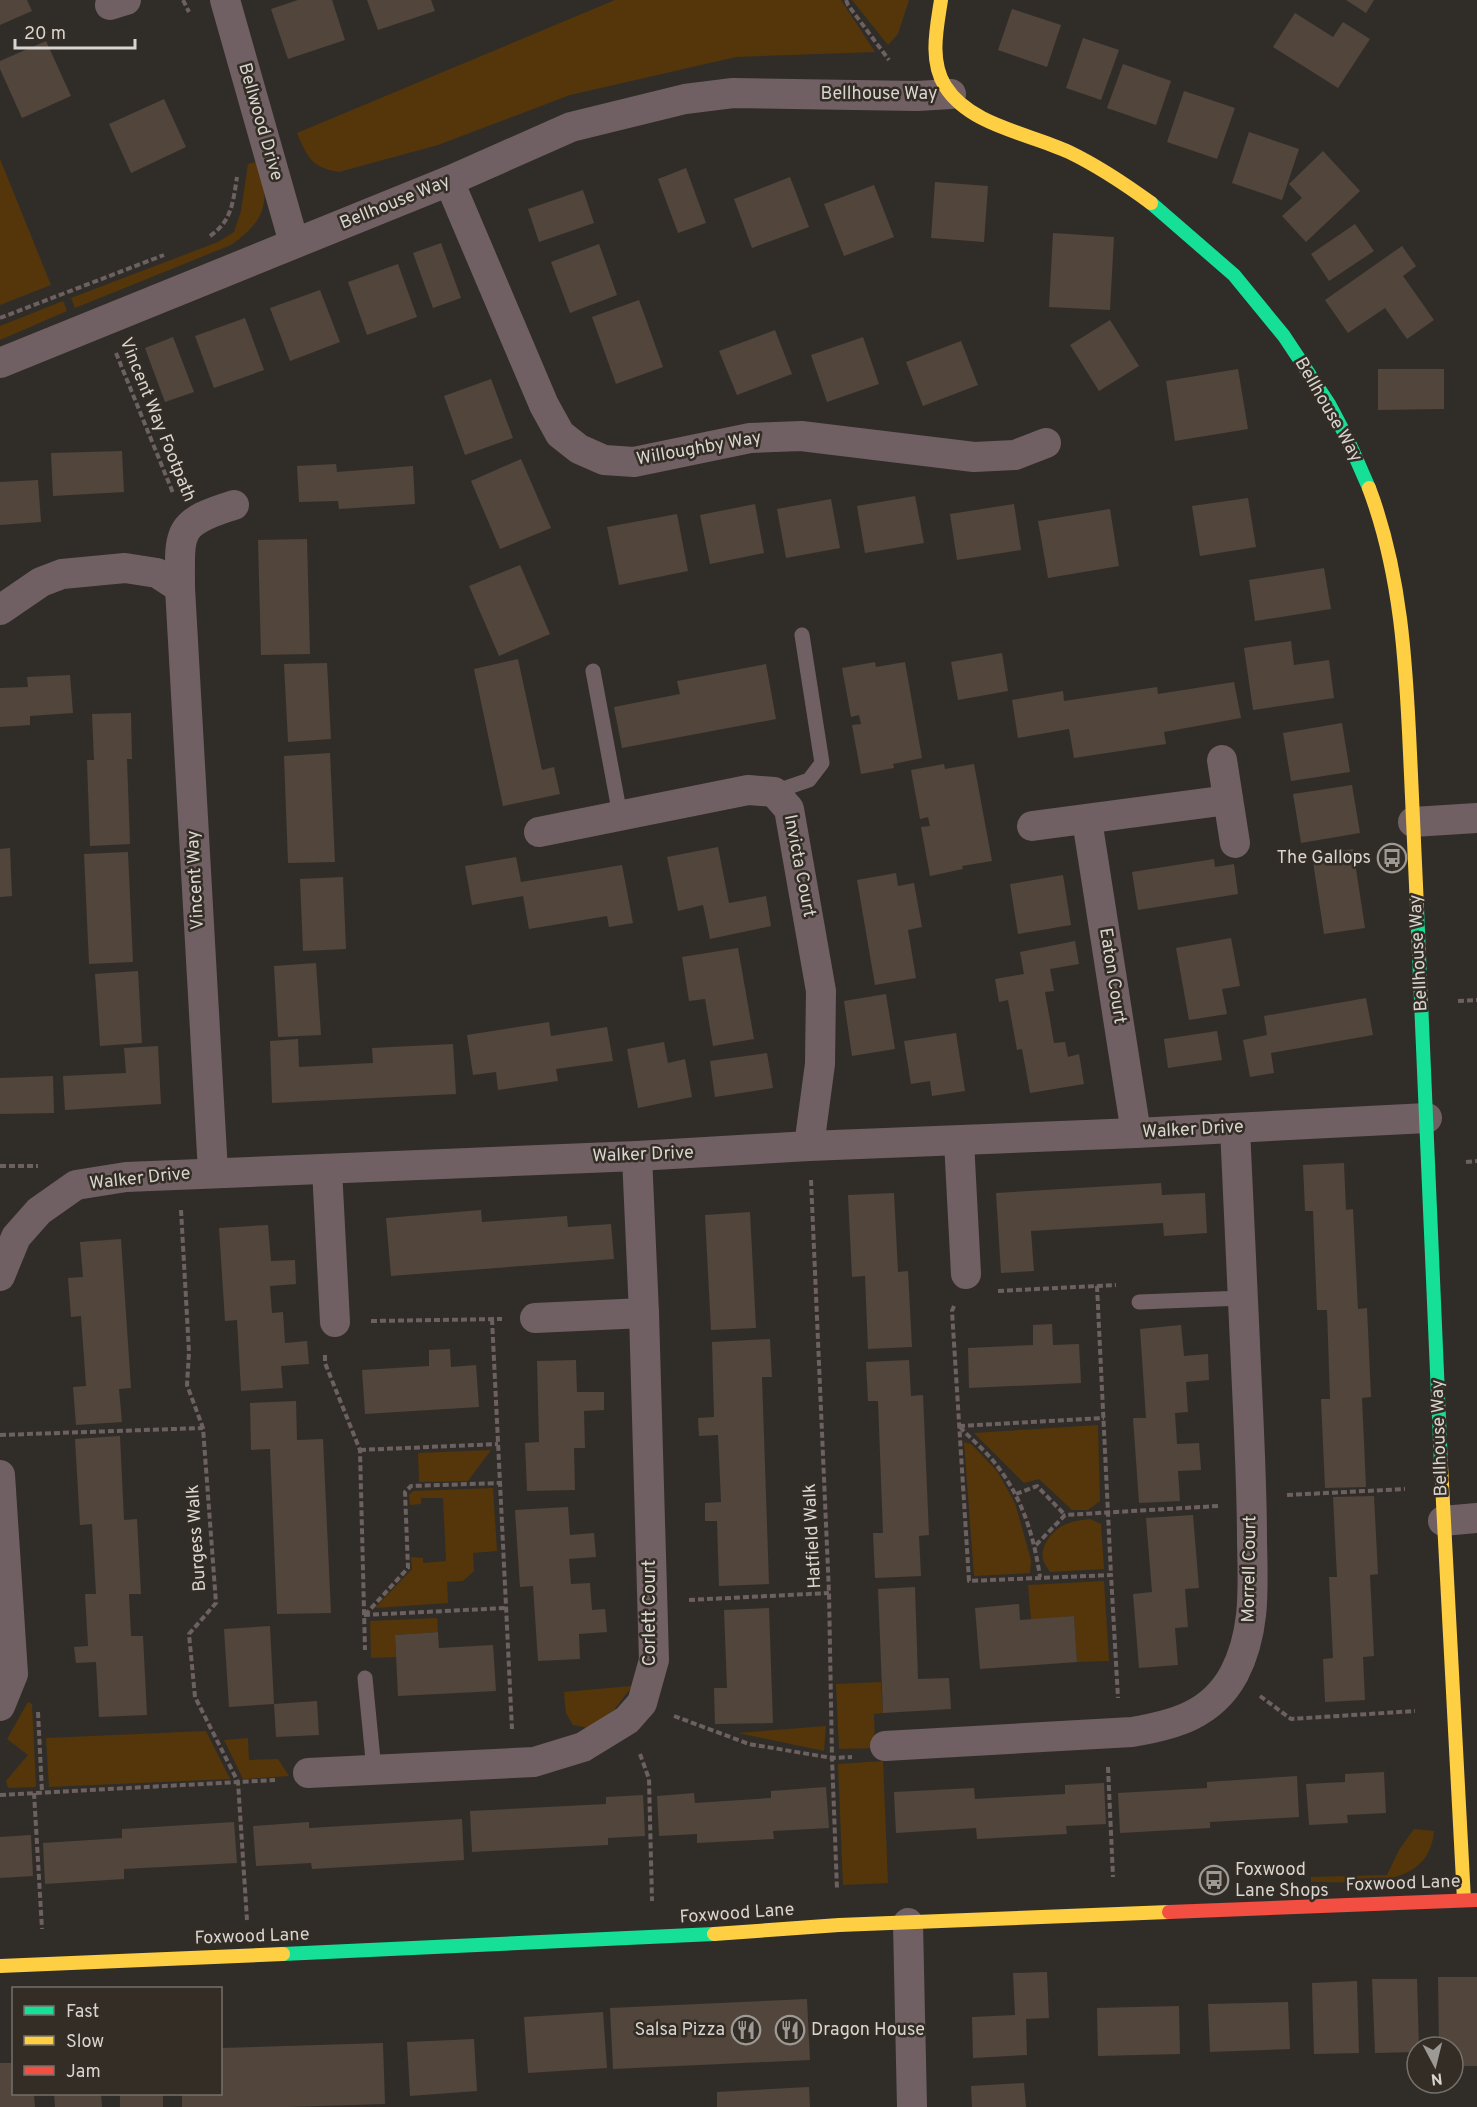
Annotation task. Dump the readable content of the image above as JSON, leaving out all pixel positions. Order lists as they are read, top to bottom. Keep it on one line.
{"streets":{"street":["Bellhouse Way","Bellwood Drive","Willoughby Way","Invicta Court","Vincent Way","Eaton Court","Walker Drive","Morrell Court","Corlett Court","Foxwood Lane"],"path":["Vincent Way Footpath","Hatfield Walk","Burgess Walk"]},"crossings":[["Bellhouse Way","Bellwood Drive"],["Bellhouse Way","Vincent Way Footpath"],["Bellhouse Way","Willoughby Way"],["Bellhouse Way","Walker Drive"],["Bellhouse Way","Foxwood Lane"],["Vincent Way Footpath","Vincent Way"],["Invicta Court","Walker Drive"],["Invicta Court","Hatfield Walk"],["Vincent Way","Walker Drive"],["Eaton Court","Walker Drive"],["Walker Drive","Hatfield Walk"],["Walker Drive","Burgess Walk"],["Walker Drive","Morrell Court"],["Walker Drive","Corlett Court"],["Hatfield Walk","Foxwood Lane"],["Burgess Walk","Foxwood Lane"]],"places":{"bus stop":["The Gallops","Foxwood Lane Shops"],"restaurant":["Salsa Pizza","Dragon House"]},"legend":["Fast","Slow","Jam"],"scale_bar":"20 m","north":"bottom"}
